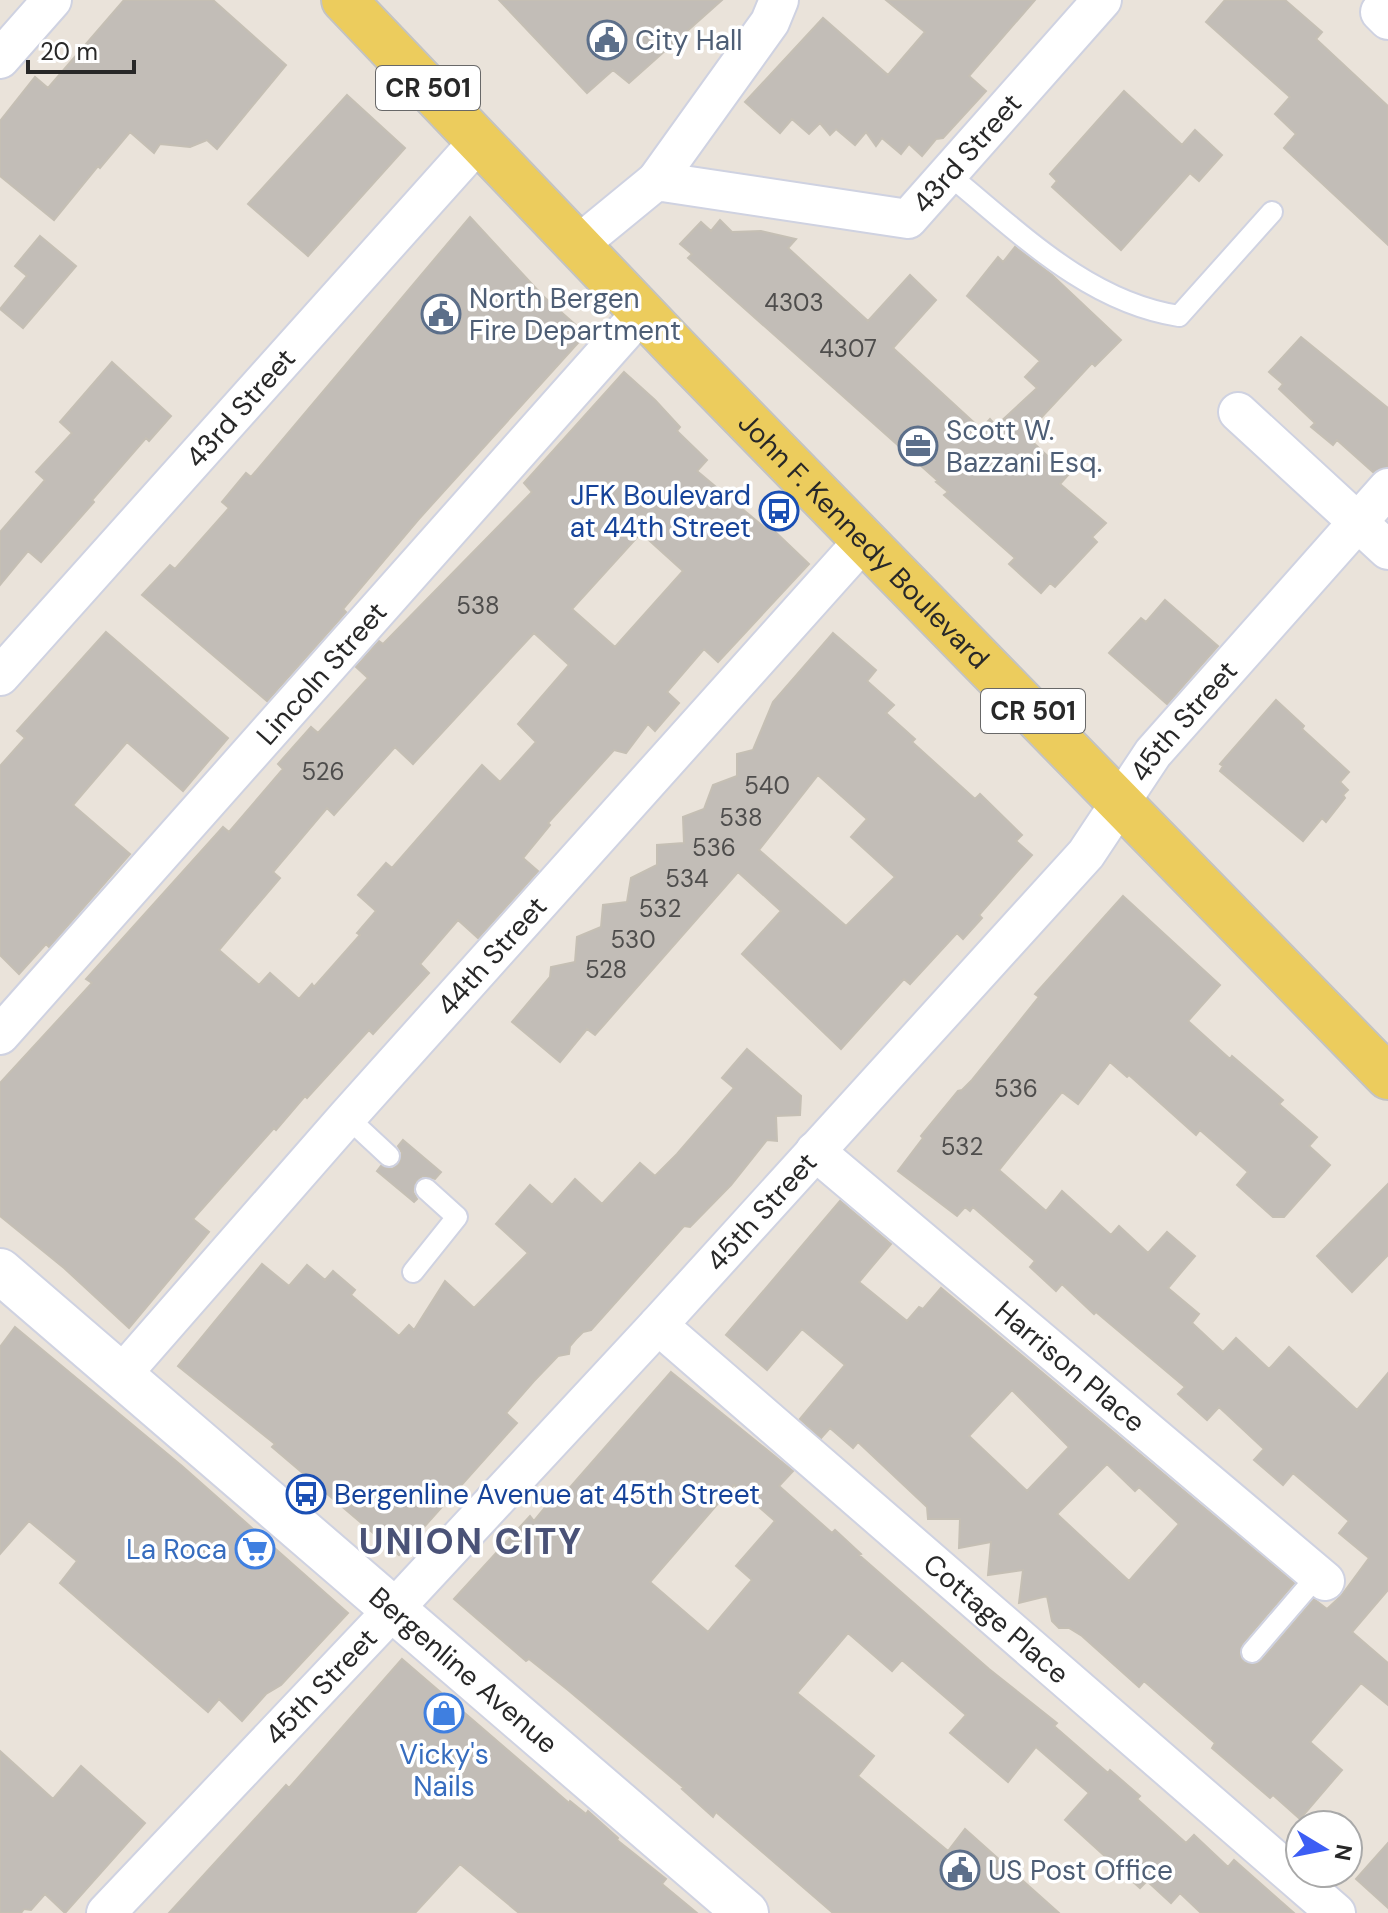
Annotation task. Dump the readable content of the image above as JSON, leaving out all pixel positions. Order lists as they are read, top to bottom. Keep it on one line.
{"streets":{"main road":["CR 501","John F. Kennedy Boulevard"],"street":["43rd Street","Lincoln Street","45th Street","44th Street","Harrison Place","Cottage Place","Bergenline Avenue"]},"crossings":[["43rd Street","John F. Kennedy Boulevard"],["John F. Kennedy Boulevard","Lincoln Street"],["John F. Kennedy Boulevard","45th Street"],["John F. Kennedy Boulevard","44th Street"],["45th Street","Harrison Place"],["45th Street","Cottage Place"],["45th Street","Bergenline Avenue"],["44th Street","Bergenline Avenue"]],"districts":["UNION CITY"],"places":{"public building":["City Hall","North Bergen Fire Department","US Post Office"],"office":["Scott W. Bazzani Esq."],"bus stop":["JFK Boulevard at 44th Street","Bergenline Avenue at 45th Street"],"supermarket":["La Roca"],"shop":["Vicky's Nails"]},"house_numbers":["4303","4307","538","526","540","538","536","534","532","530","528","536","532"],"scale_bar":"20 m","north":"right"}
